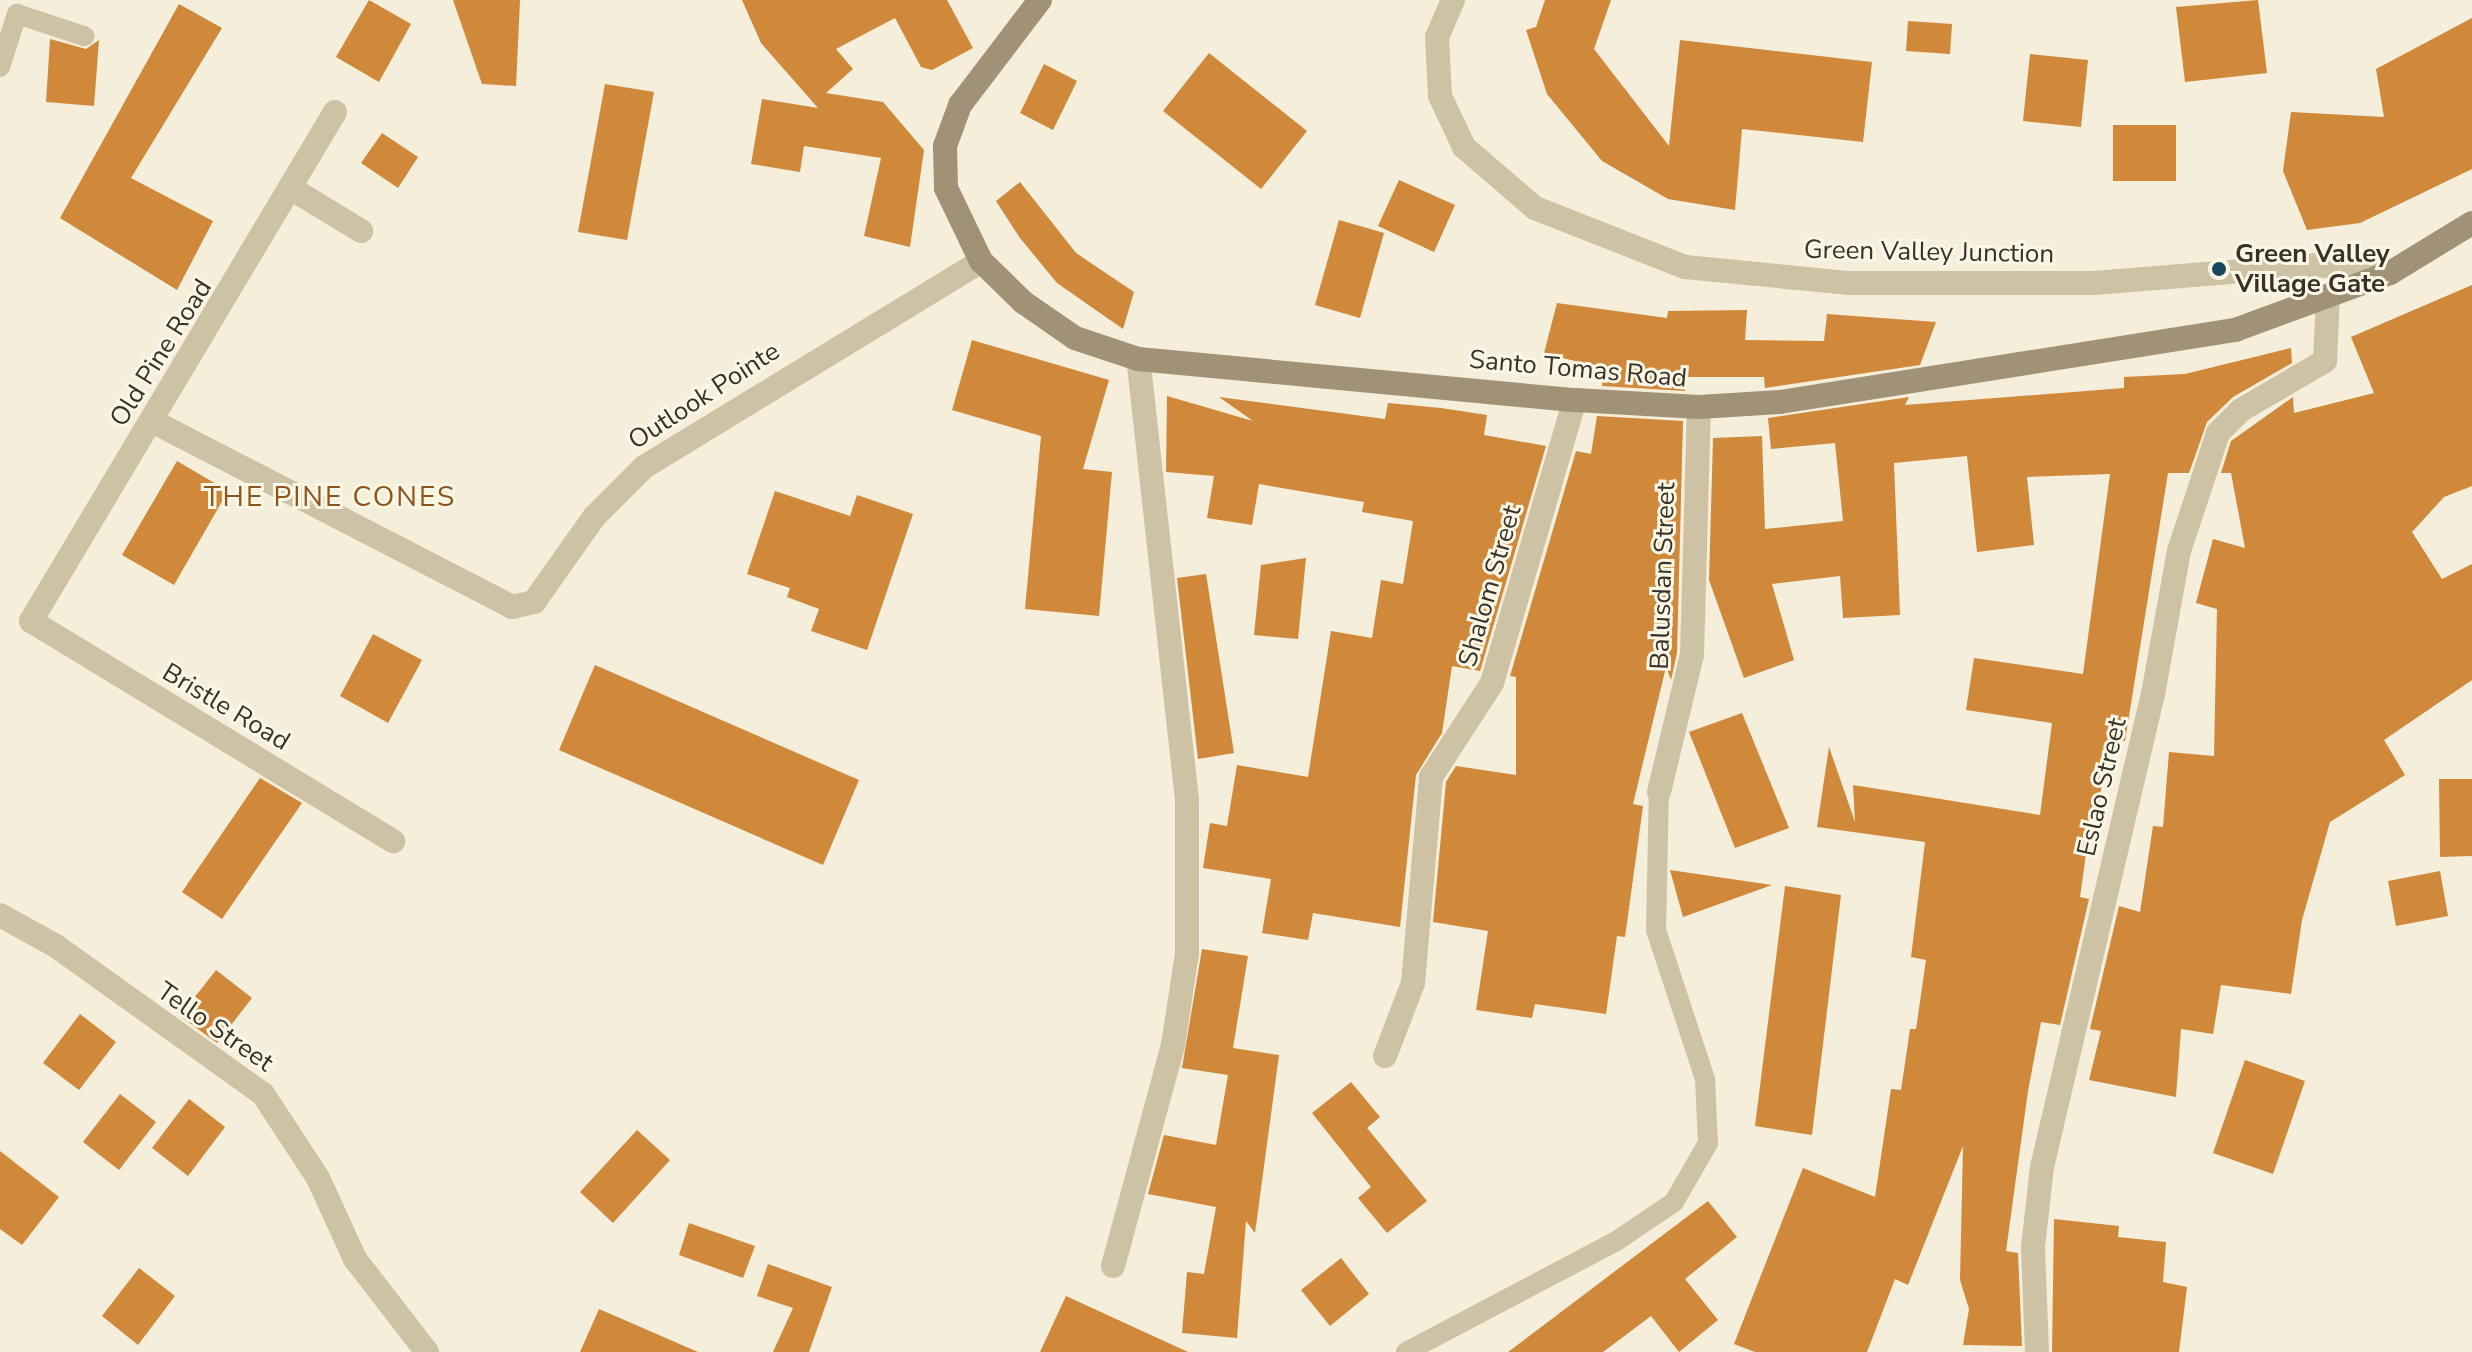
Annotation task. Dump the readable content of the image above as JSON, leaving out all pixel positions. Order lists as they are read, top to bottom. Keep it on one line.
{"streets":{"street":["Green Valley Junction","Old Pine Road","Santo Tomas Road","Outlook Pointe","Balusdan Street","Shalom Street","Bristle Road","Eslao Street","Tello Street"]},"crossings":[["Green Valley Junction","Santo Tomas Road"],["Old Pine Road","Outlook Pointe"],["Old Pine Road","Bristle Road"],["Santo Tomas Road","Outlook Pointe"],["Santo Tomas Road","Balusdan Street"],["Santo Tomas Road","Shalom Street"],["Santo Tomas Road","Eslao Street"]],"districts":["THE PINE CONES"],"places":["Green Valley Village Gate"]}
